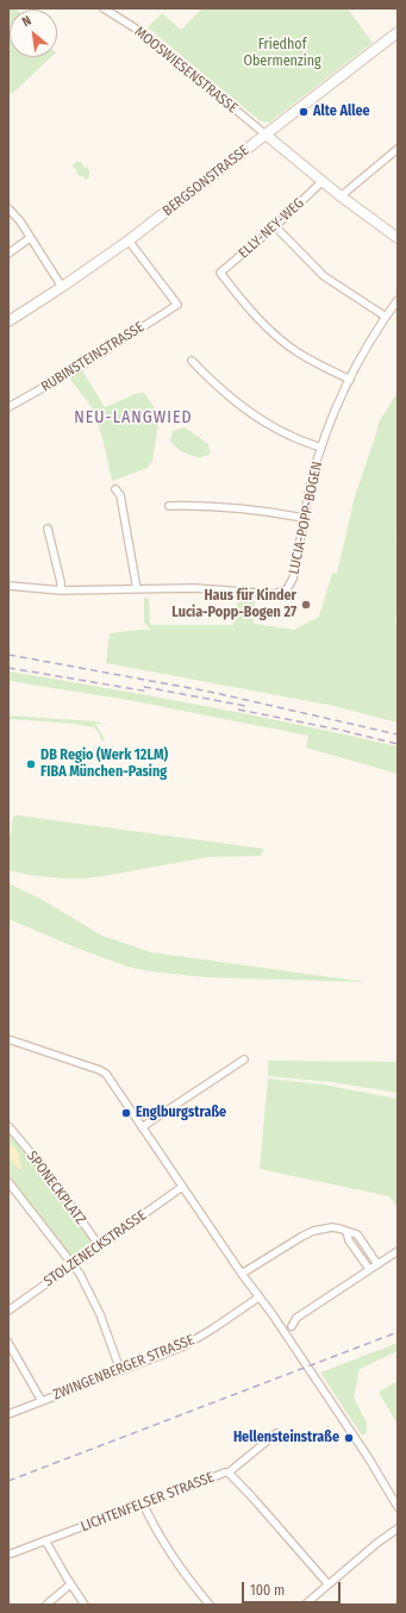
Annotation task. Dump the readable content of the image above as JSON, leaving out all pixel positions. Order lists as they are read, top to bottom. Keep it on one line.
{"streets":{"street":["MOOSWIESENSTRASSE","BERGSONSTRASSE","ELLY-NEY-WEG","RUBINSTEINSTRASSE","LUCIA-POPP-BOGEN","SPONECKPLATZ","STOLZENECKSTRASSE","ZWINGENBERGER STRASSE","LICHTENFELSER STRASSE"]},"crossings":[["MOOSWIESENSTRASSE","BERGSONSTRASSE"],["BERGSONSTRASSE","RUBINSTEINSTRASSE"],["ELLY-NEY-WEG","LUCIA-POPP-BOGEN"],["SPONECKPLATZ","STOLZENECKSTRASSE"]],"districts":["NEU-LANGWIED"],"parks":["Friedhof Obermenzing"],"places":["Alte Allee","Haus für Kinder Lucia-Popp-Bogen 27","DB Regio (Werk 12LM) FIBA München-Pasing","Englburgstraße","Hellensteinstraße"],"scale_bar":"100 m","north":"top left"}
